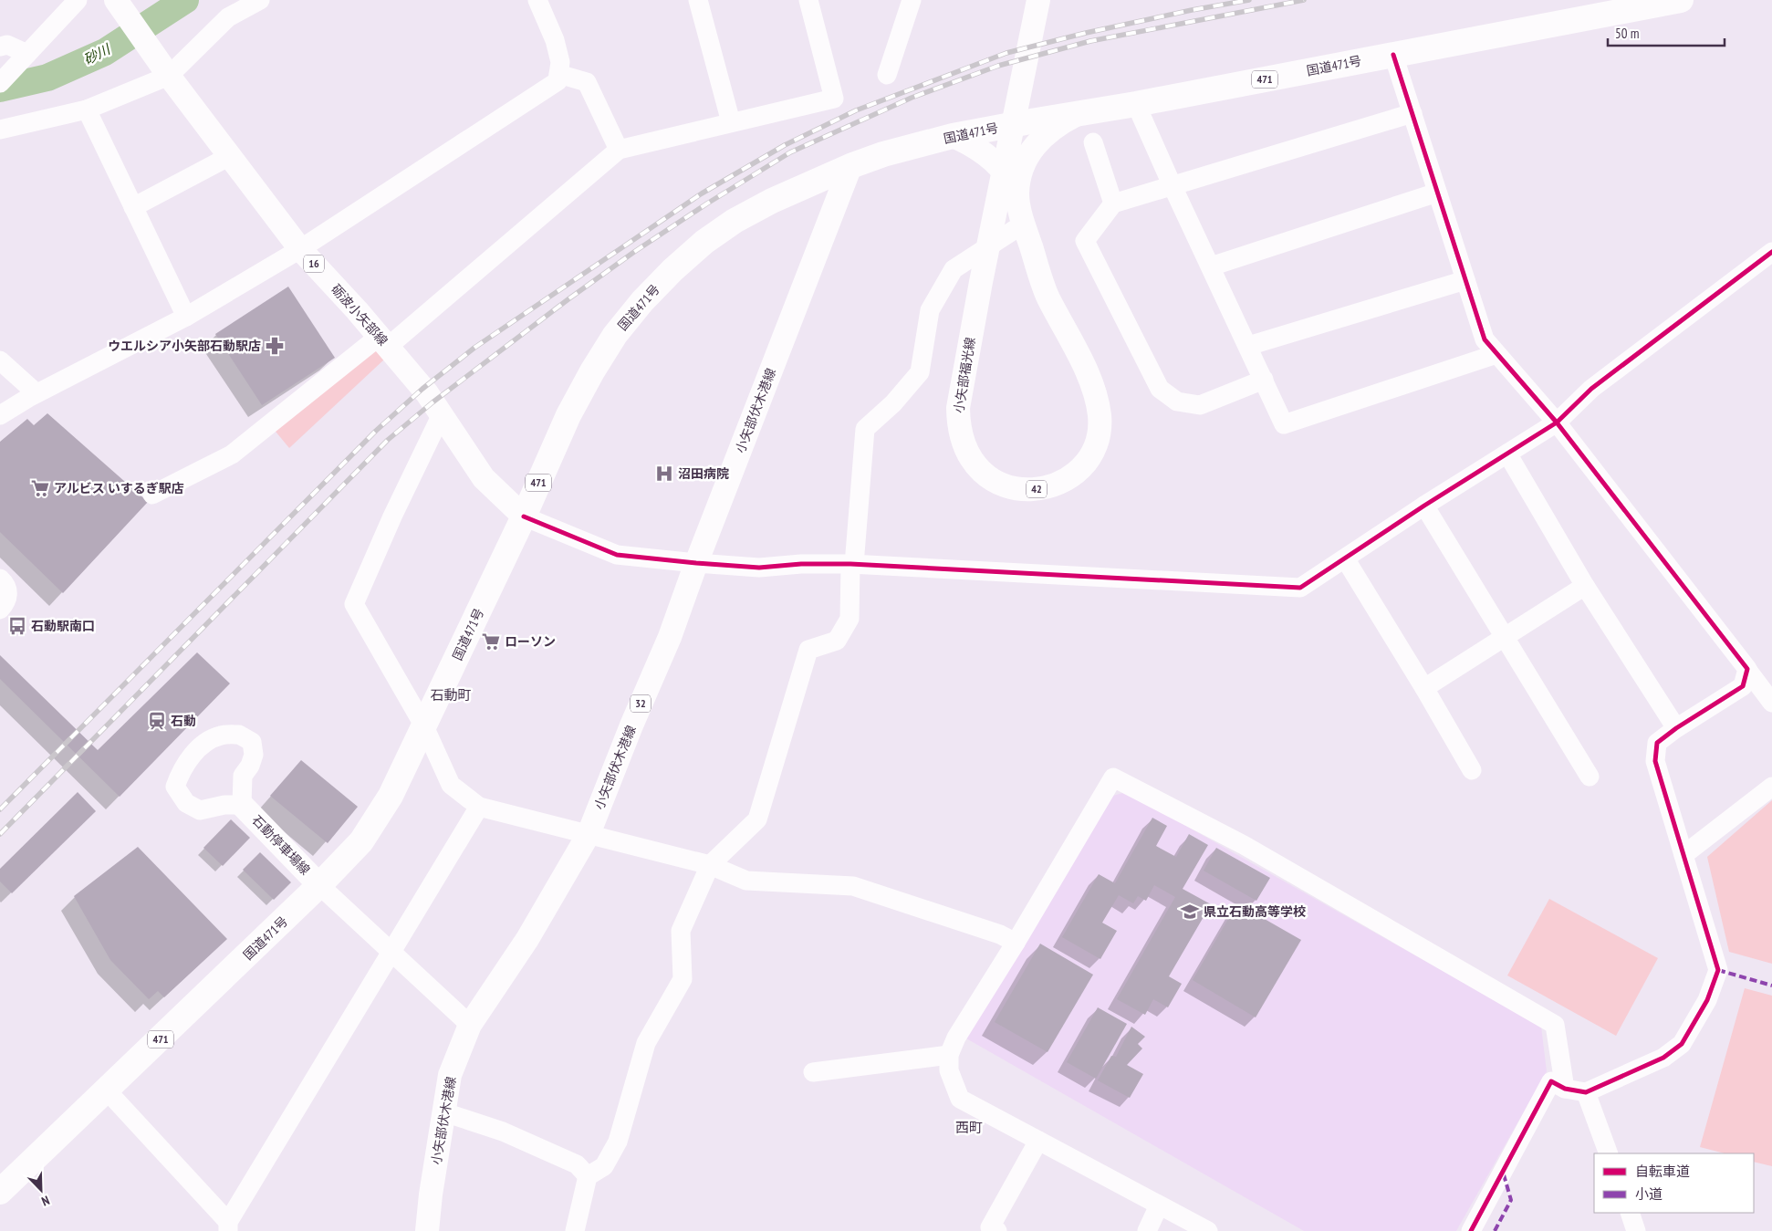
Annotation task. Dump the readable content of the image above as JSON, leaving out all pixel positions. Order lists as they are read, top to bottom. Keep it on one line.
{"streets":{"highway":["国道471号","471"],"main road":["16","砺波小矢部線","小矢部福光線","小矢部伏木港線","42","32","石動停車場線"]},"crossings":[["国道471号","砺波小矢部線"],["国道471号","小矢部福光線"],["国道471号","小矢部伏木港線"],["国道471号","石動停車場線"]],"districts":["石動町","西町"],"water":["砂川"],"places":{"pharmacy":["ウエルシア小矢部石動駅店"],"hospital":["沼田病院"],"supermarket":["アルビス いするぎ駅店","ローソン"],"bus stop":["石動駅南口"],"station":["石動"],"school or university":["県立石動高等学校"]},"legend":["自転車道","小道"],"scale_bar":"50 m","north":"bottom right"}
